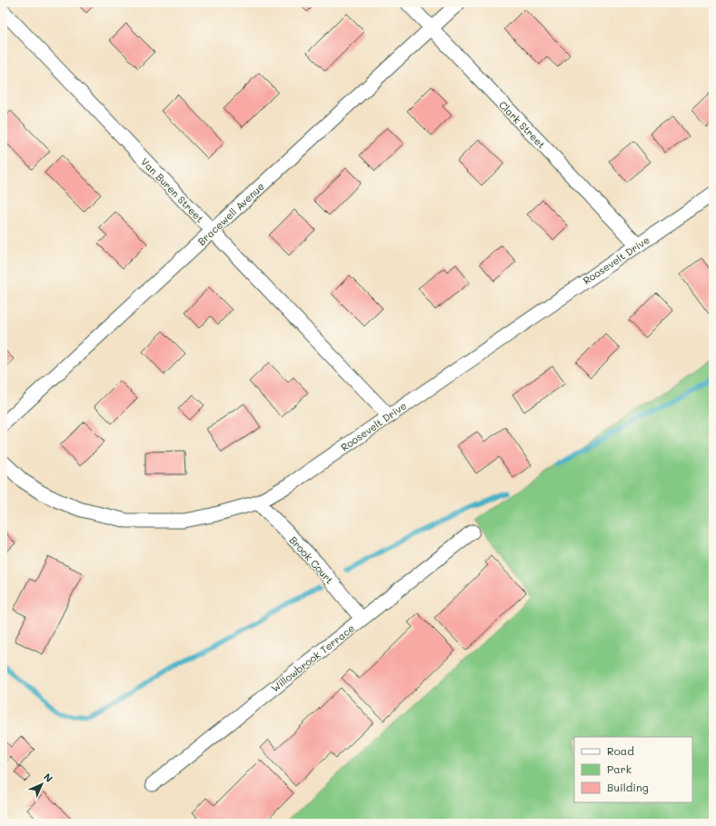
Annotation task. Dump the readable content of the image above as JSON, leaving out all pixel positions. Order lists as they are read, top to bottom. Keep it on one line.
{"streets":{"street":["Clark Street","Van Buren Street","Bracewell Avenue","Roosevelt Drive","Brook Court","Willowbrook Terrace"]},"crossings":[["Clark Street","Bracewell Avenue"],["Clark Street","Roosevelt Drive"],["Van Buren Street","Bracewell Avenue"],["Van Buren Street","Roosevelt Drive"],["Roosevelt Drive","Brook Court"],["Brook Court","Willowbrook Terrace"]],"legend":["Road","Park","Building"],"north":"top right"}
